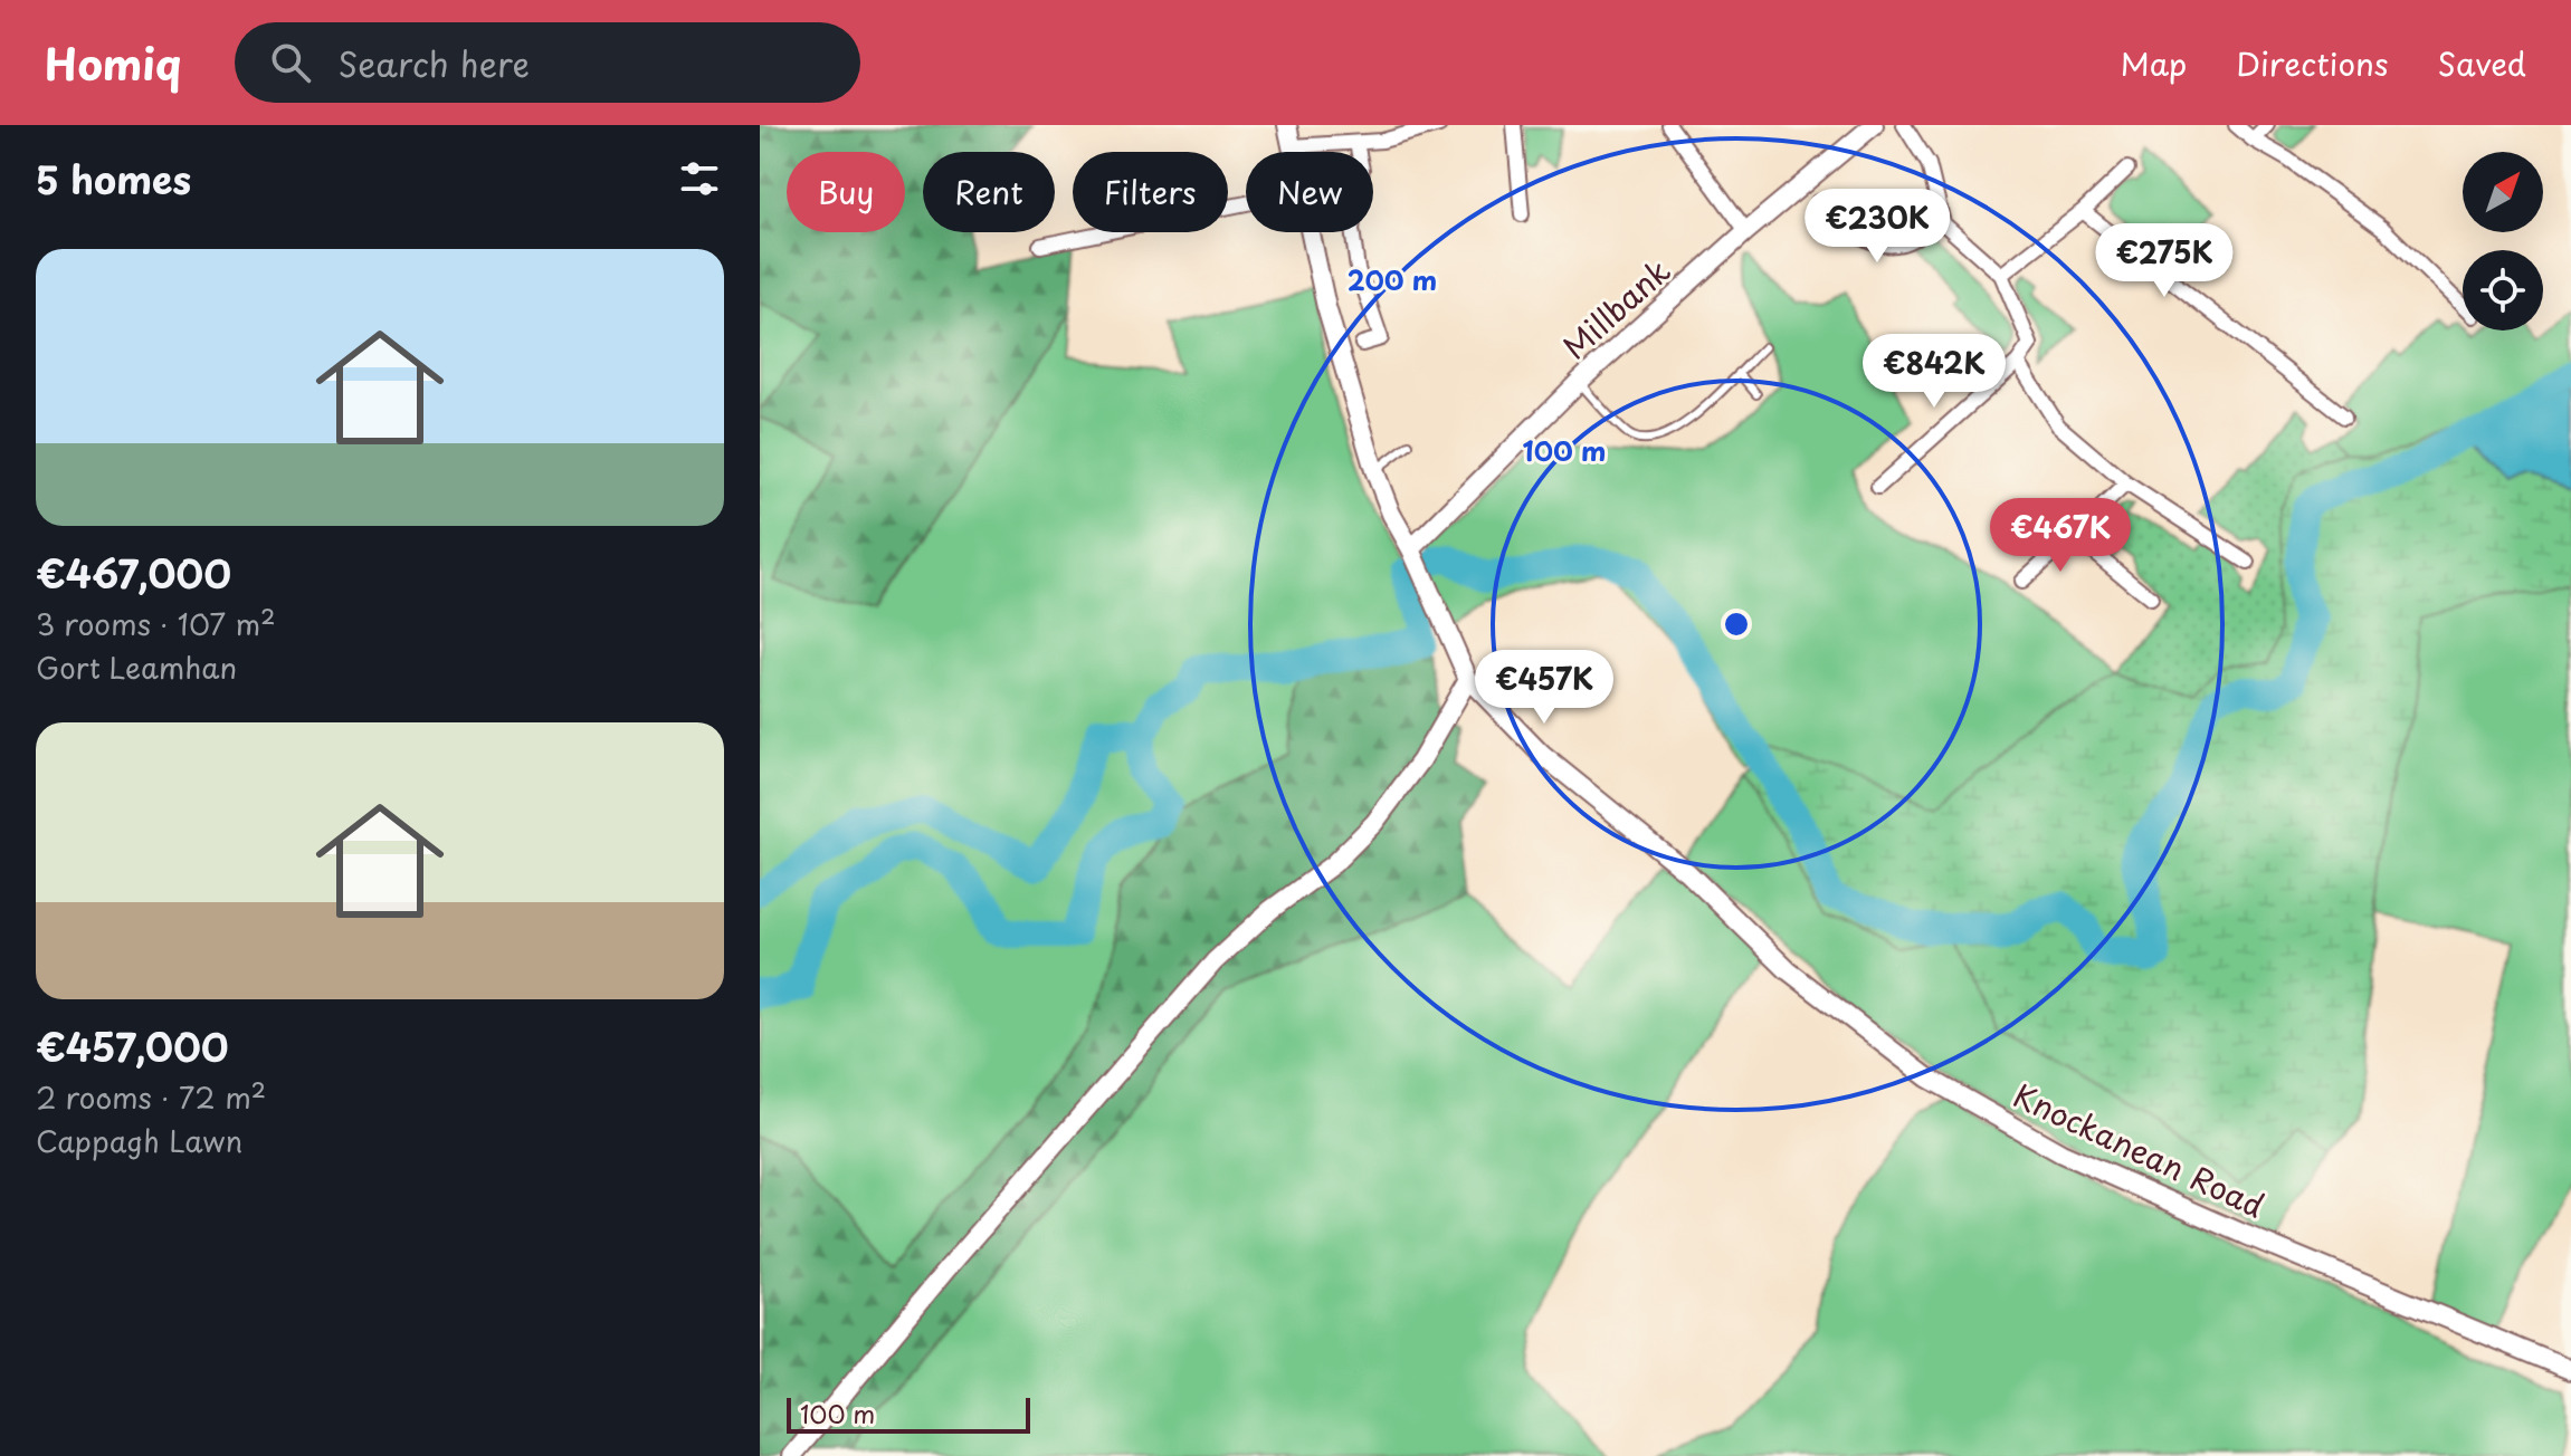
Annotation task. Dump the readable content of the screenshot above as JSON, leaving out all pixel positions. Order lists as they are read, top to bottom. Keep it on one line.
{"streets":{"street":["Millbank","Knockanean Road"]},"scale_bar":"100 m","north":"top right","page":{"header":"Homiq","search":"Search here","nav":["Map","Directions","Saved"],"heading":"5 homes","chip":["Buy","Rent","Filters","New"],"price":["€230K","€275K","€842K","€467K","€457K"],"list":[{"name":"€467,000","note":"3 rooms · 107 m² · Gort Leamhan"},{"name":"€457,000","note":"2 rooms · 72 m² · Cappagh Lawn"}],"scale":"100 m"},"rings":["200 m","100 m"]}
